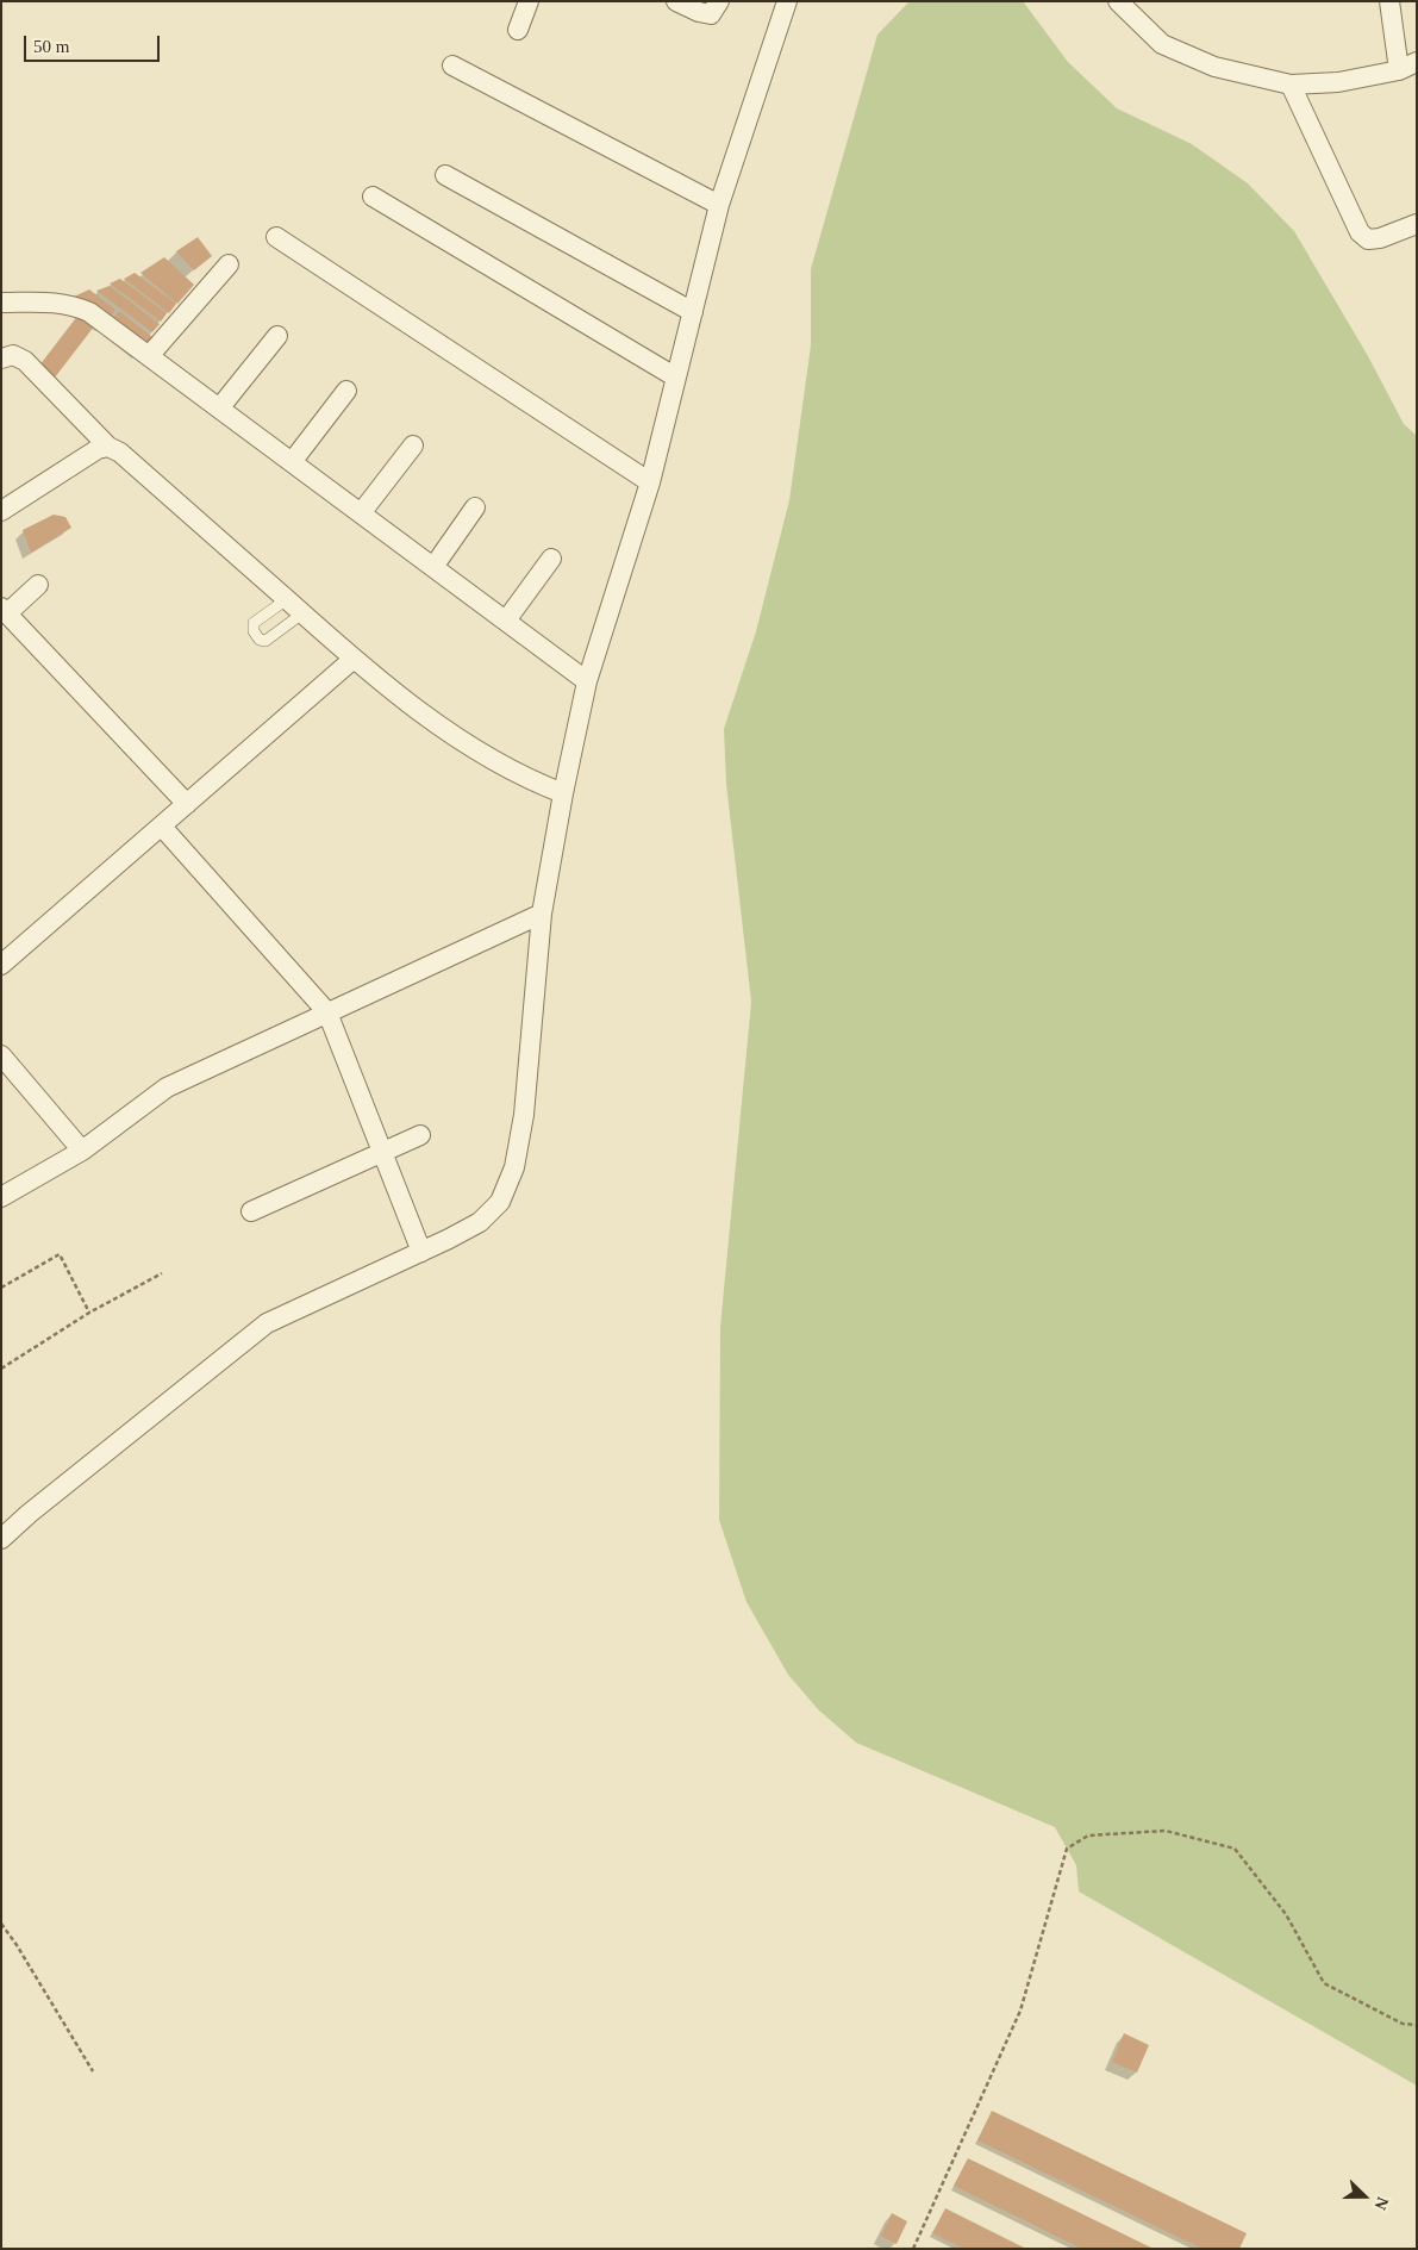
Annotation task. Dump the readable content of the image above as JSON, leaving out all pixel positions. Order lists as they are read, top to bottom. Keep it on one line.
{"scale_bar":"50 m","north":"right"}
